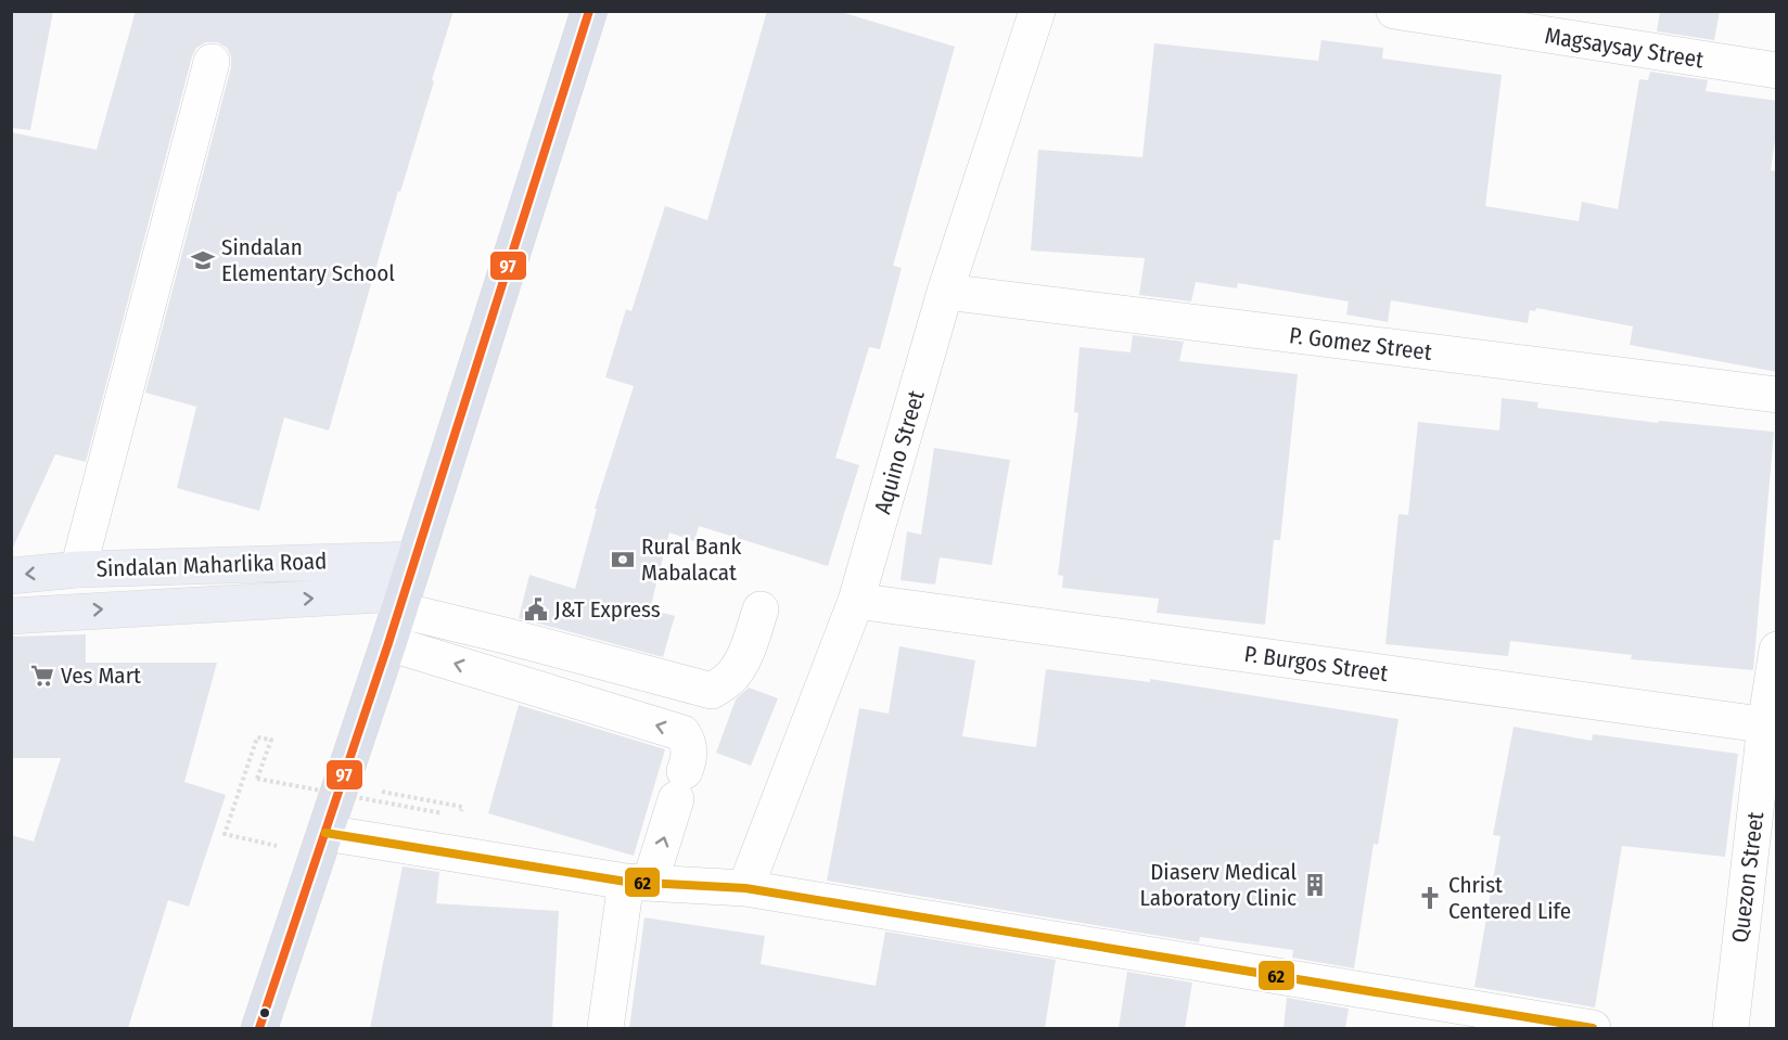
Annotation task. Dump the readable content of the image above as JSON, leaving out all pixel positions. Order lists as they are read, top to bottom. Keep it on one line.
{"streets":{"main road":["Sindalan Maharlika Road"],"street":["Magsaysay Street","P. Gomez Street","Aquino Street","P. Burgos Street","Quezon Street"]},"crossings":[["P. Gomez Street","Aquino Street"],["Aquino Street","P. Burgos Street"],["P. Burgos Street","Quezon Street"]],"places":{"school or university":["Sindalan Elementary School"],"bank":["Rural Bank Mabalacat"],"public building":["J&T Express"],"supermarket":["Ves Mart"],"building":["Diaserv Medical Laboratory Clinic"],"church":["Christ Centered Life"]},"lines":["transit line 97","transit line 62"]}
